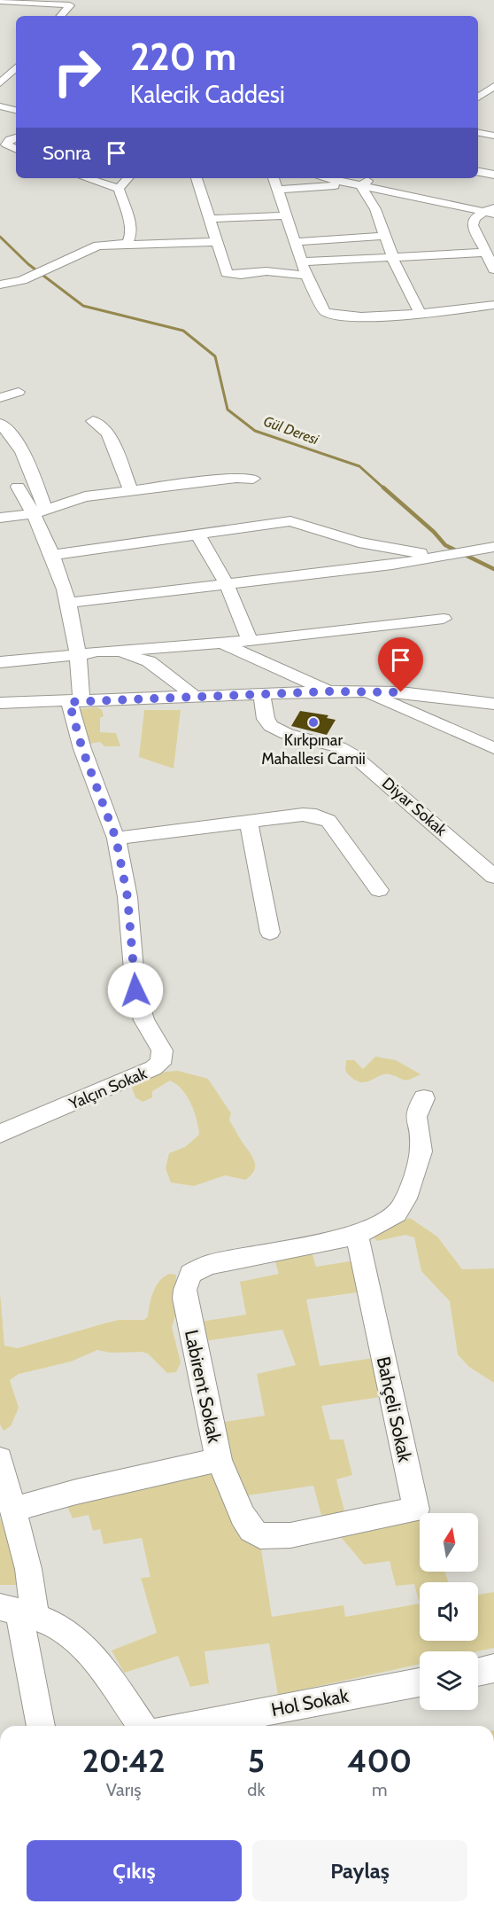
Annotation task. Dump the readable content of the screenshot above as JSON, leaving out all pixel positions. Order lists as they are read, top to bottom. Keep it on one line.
{"streets":{"street":["Diyar Sokak","Yalçın Sokak","Labirent Sokak","Bahçeli Sokak","Hol Sokak"]},"crossings":[["Labirent Sokak","Bahçeli Sokak"]],"water":["Gül Deresi"],"places":["Kırkpınar Mahallesi Camii"],"north":"top","page":{"turn":["220 m","Kalecik Caddesi"],"then":"Sonra","eta":["20:42","Varış","5","dk","400","m"],"buttons":["Çıkış","Paylaş"]}}
